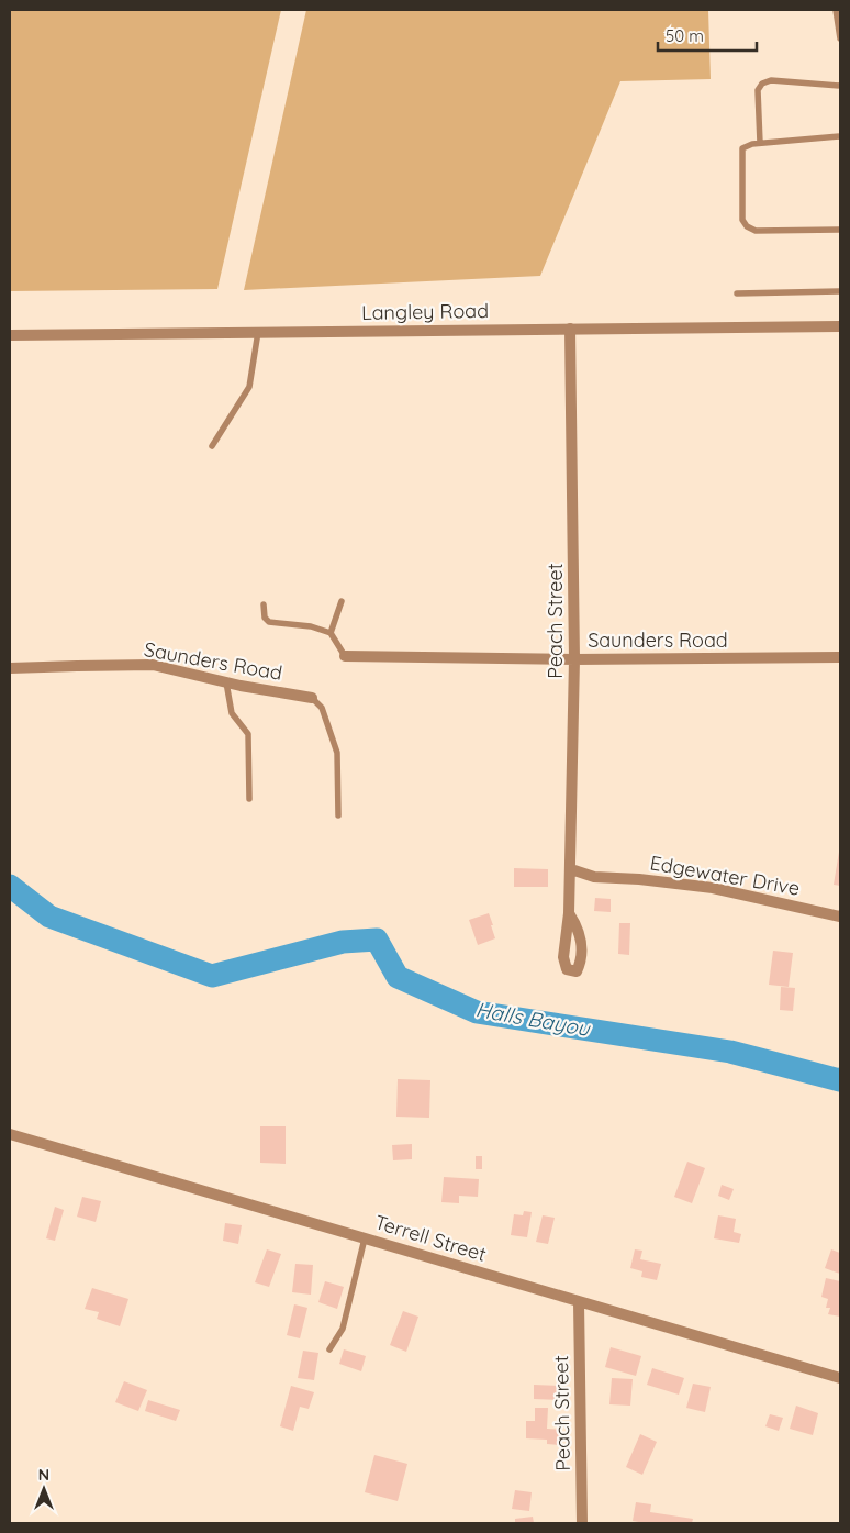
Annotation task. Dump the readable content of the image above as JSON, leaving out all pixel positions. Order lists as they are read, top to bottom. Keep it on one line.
{"streets":{"street":["Langley Road","Peach Street","Saunders Road","Edgewater Drive","Terrell Street"]},"crossings":[["Langley Road","Peach Street"],["Peach Street","Saunders Road"],["Peach Street","Edgewater Drive"],["Peach Street","Terrell Street"]],"water":["Halls Bayou"],"scale_bar":"50 m","north":"top"}
